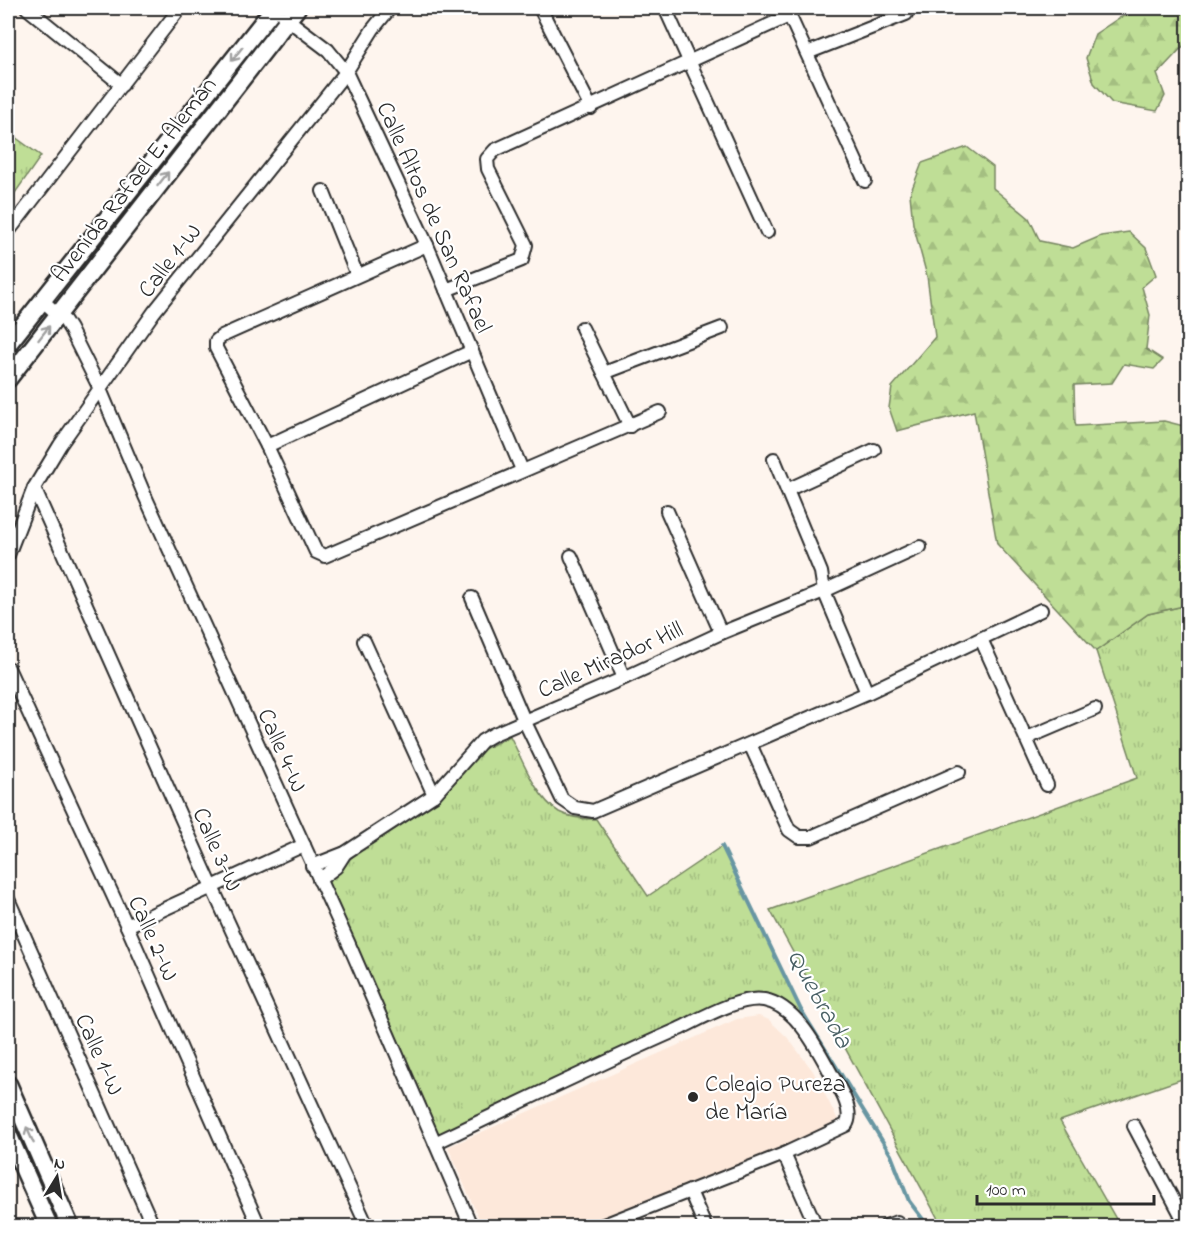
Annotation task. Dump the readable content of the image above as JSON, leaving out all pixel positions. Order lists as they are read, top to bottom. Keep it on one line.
{"streets":{"main road":["Avenida Rafael E. Alemán"],"street":["Calle Altos de San Rafael","Calle 1-W","Calle Mirador Hill","Calle 4-W","Calle 3-W","Calle 2-W"]},"crossings":[["Avenida Rafael E. Alemán","Calle Altos de San Rafael"],["Avenida Rafael E. Alemán","Calle 4-W"],["Calle Altos de San Rafael","Calle 1-W"],["Calle 1-W","Calle 4-W"],["Calle 1-W","Calle 3-W"],["Calle Mirador Hill","Calle 4-W"]],"water":["Quebrada"],"places":["Colegio Pureza de María"],"scale_bar":"100 m","north":"top"}
